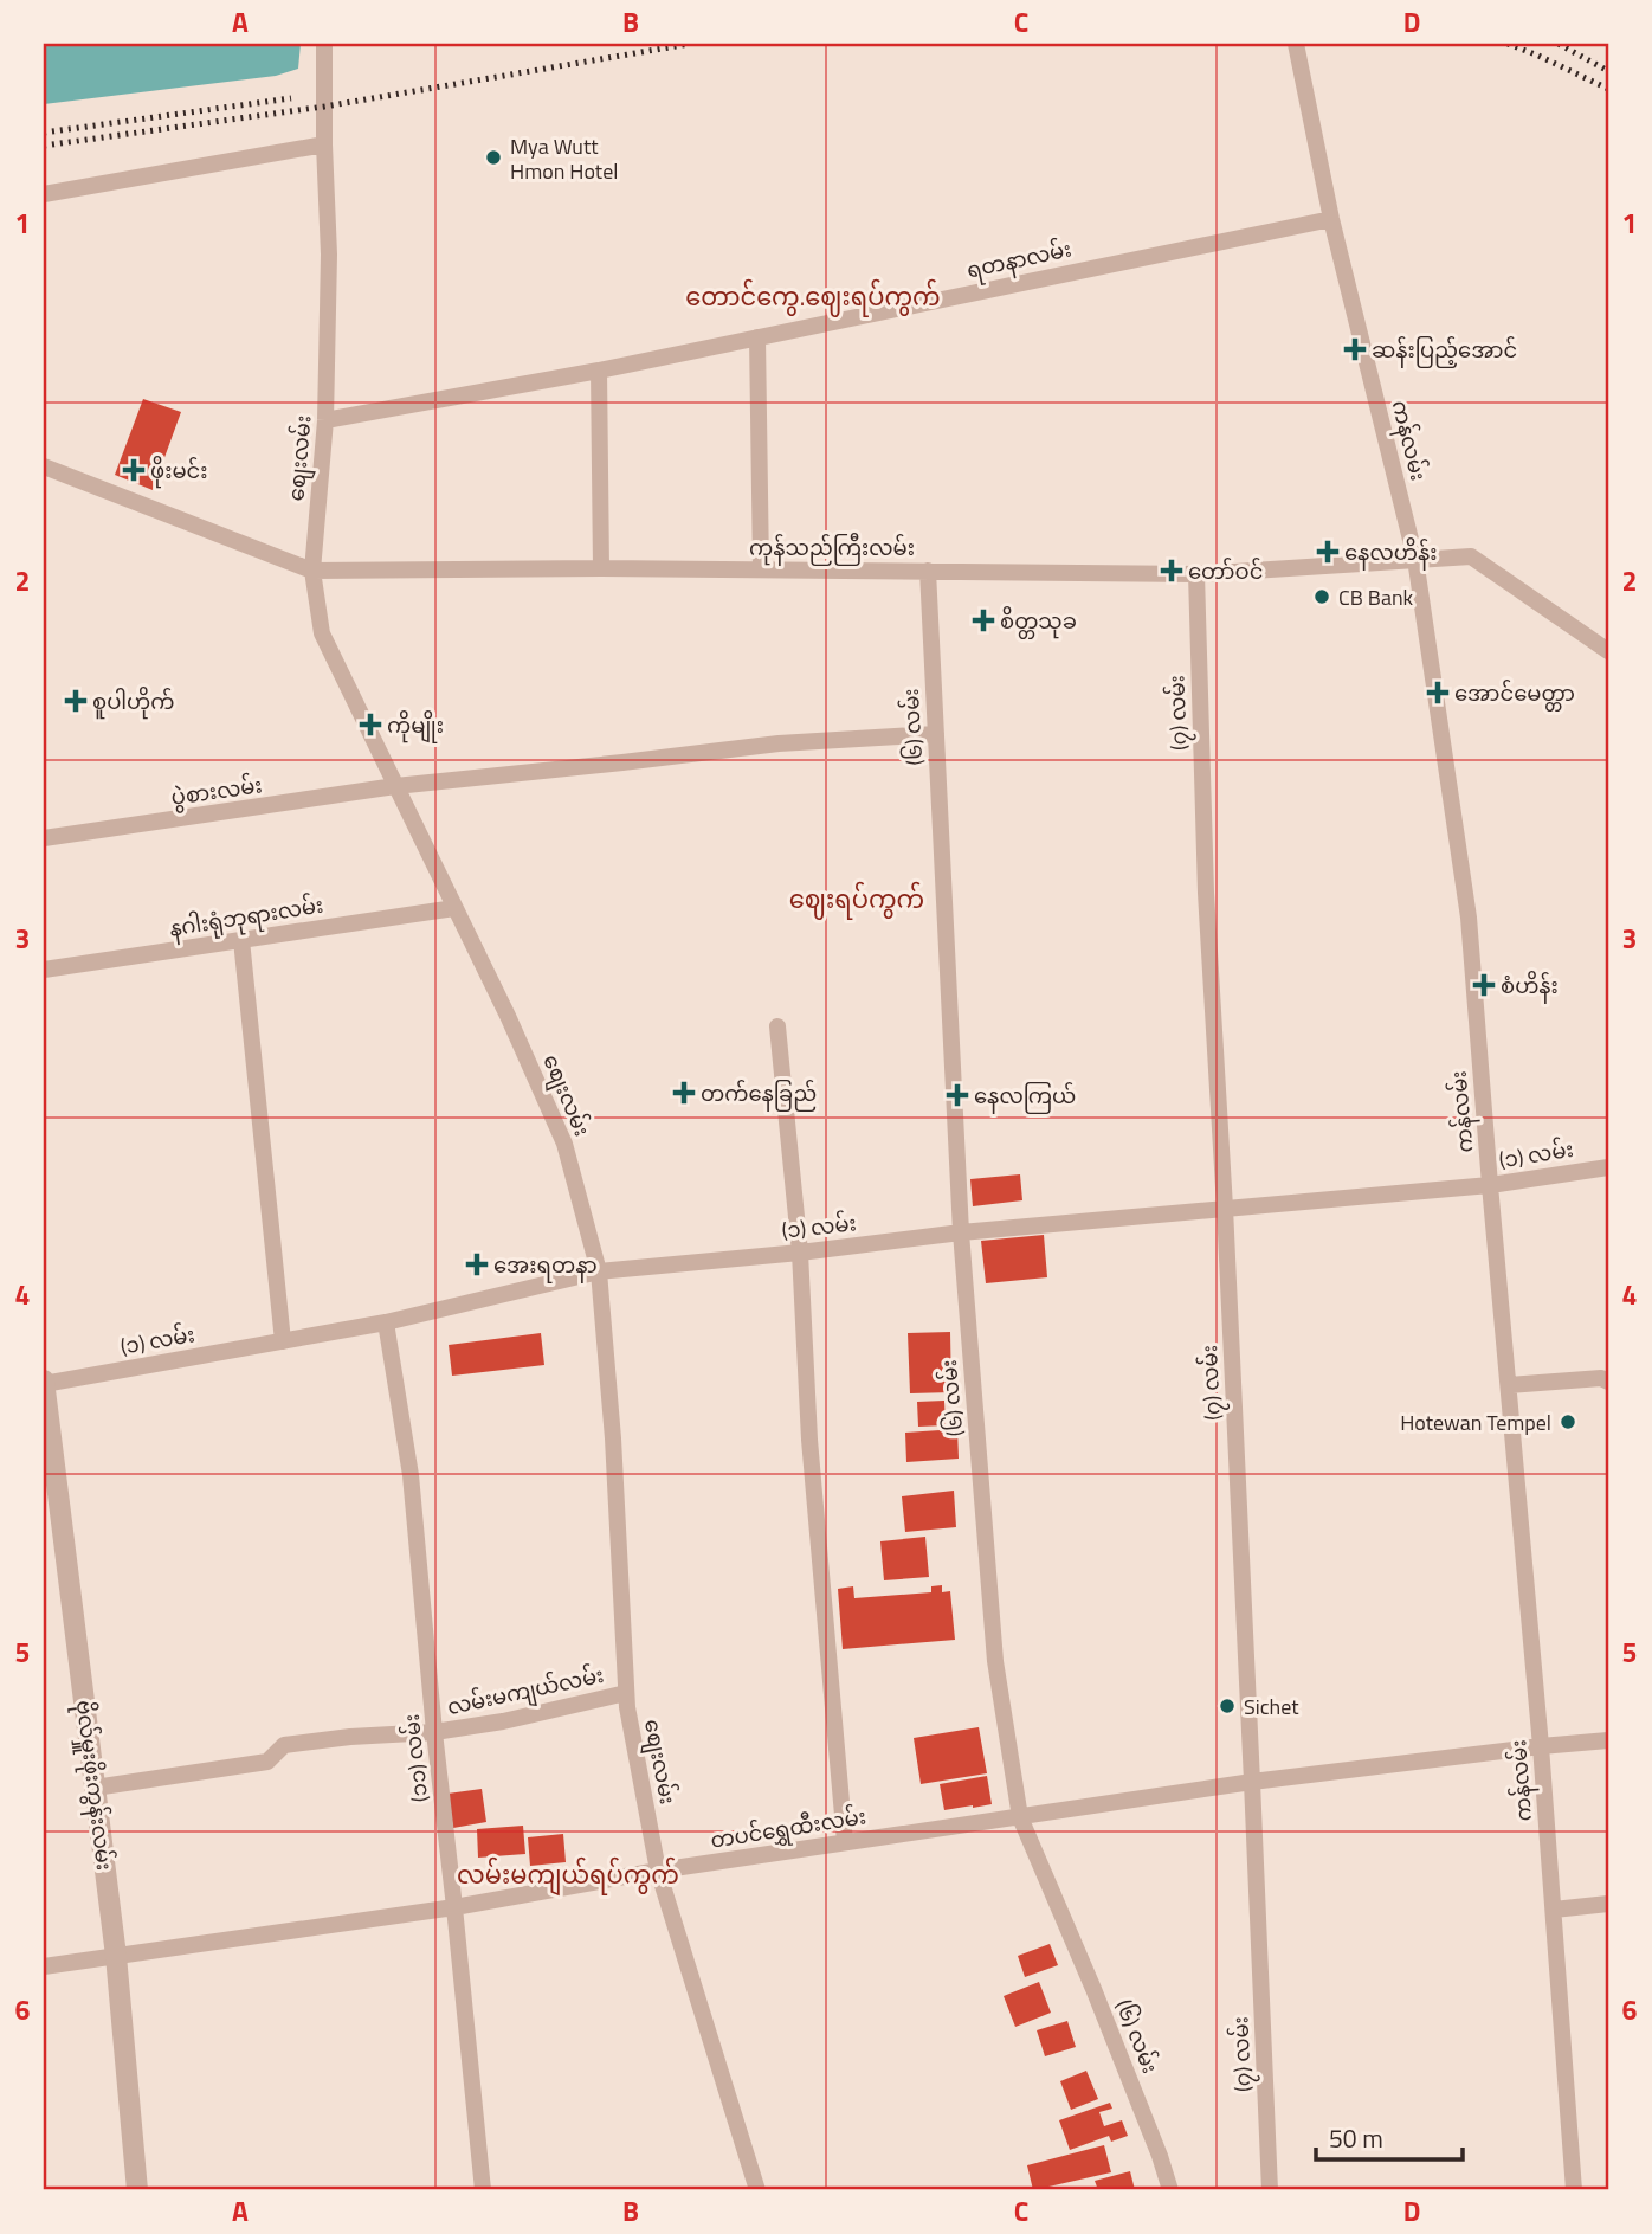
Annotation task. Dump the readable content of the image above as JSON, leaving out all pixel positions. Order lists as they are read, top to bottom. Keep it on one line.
{"streets":{"street":["ရတနာလမ်း","ကန်လမ်း","စျေးလမ်း","ကုန်သည်ကြီးလမ်း","(၇) လမ်း","(၆) လမ်း","ပွဲစားလမ်း","နဂါးရုံဘုရားလမ်း","(၁) လမ်း","လမ်းမကျယ်လမ်း","(၁၁) လမ်း","ဗိုလ်မှူးဖိုးကွန်းလမ်း","တပင်ရွှေထီးလမ်း"]},"crossings":[["ရတနာလမ်း","ကန်လမ်း"],["ရတနာလမ်း","စျေးလမ်း"],["ကန်လမ်း","ကုန်သည်ကြီးလမ်း"],["ကန်လမ်း","(၁) လမ်း"],["ကန်လမ်း","တပင်ရွှေထီးလမ်း"],["စျေးလမ်း","ကုန်သည်ကြီးလမ်း"],["စျေးလမ်း","ပွဲစားလမ်း"],["စျေးလမ်း","နဂါးရုံဘုရားလမ်း"],["စျေးလမ်း","(၁) လမ်း"],["စျေးလမ်း","လမ်းမကျယ်လမ်း"],["စျေးလမ်း","တပင်ရွှေထီးလမ်း"],["ကုန်သည်ကြီးလမ်း","(၇) လမ်း"],["ကုန်သည်ကြီးလမ်း","(၆) လမ်း"],["(၇) လမ်း","(၁) လမ်း"],["(၇) လမ်း","တပင်ရွှေထီးလမ်း"],["(၆) လမ်း","ပွဲစားလမ်း"],["(၆) လမ်း","(၁) လမ်း"],["(၆) လမ်း","တပင်ရွှေထီးလမ်း"],["(၁) လမ်း","(၁၁) လမ်း"],["(၁) လမ်း","ဗိုလ်မှူးဖိုးကွန်းလမ်း"],["လမ်းမကျယ်လမ်း","(၁၁) လမ်း"],["လမ်းမကျယ်လမ်း","ဗိုလ်မှူးဖိုးကွန်းလမ်း"],["(၁၁) လမ်း","တပင်ရွှေထီးလမ်း"],["ဗိုလ်မှူးဖိုးကွန်းလမ်း","တပင်ရွှေထီးလမ်း"]],"districts":["တောင်ကွေ.ဈေးရပ်ကွက်","ဈေးရပ်ကွက်","လမ်းမကျယ်ရပ်ကွက်"],"places":{"other":["Mya Wutt Hmon Hotel","CB Bank","Hotewan Tempel","Sichet"],"health":["ဆန်းပြည့်အောင်","ဖိုးမင်း","နေလဟိန်း","တော်ဝင်","စိတ္တသုခ","အောင်မေတ္တာ","စူပါဟိုက်","ကိုမျိုး","စံဟိန်း","တက်နေခြည်","နေလကြယ်","အေးရတနာ"]},"scale_bar":"50 m","grid":{"columns":["A","B","C","D"],"rows":["1","2","3","4","5","6"]}}
